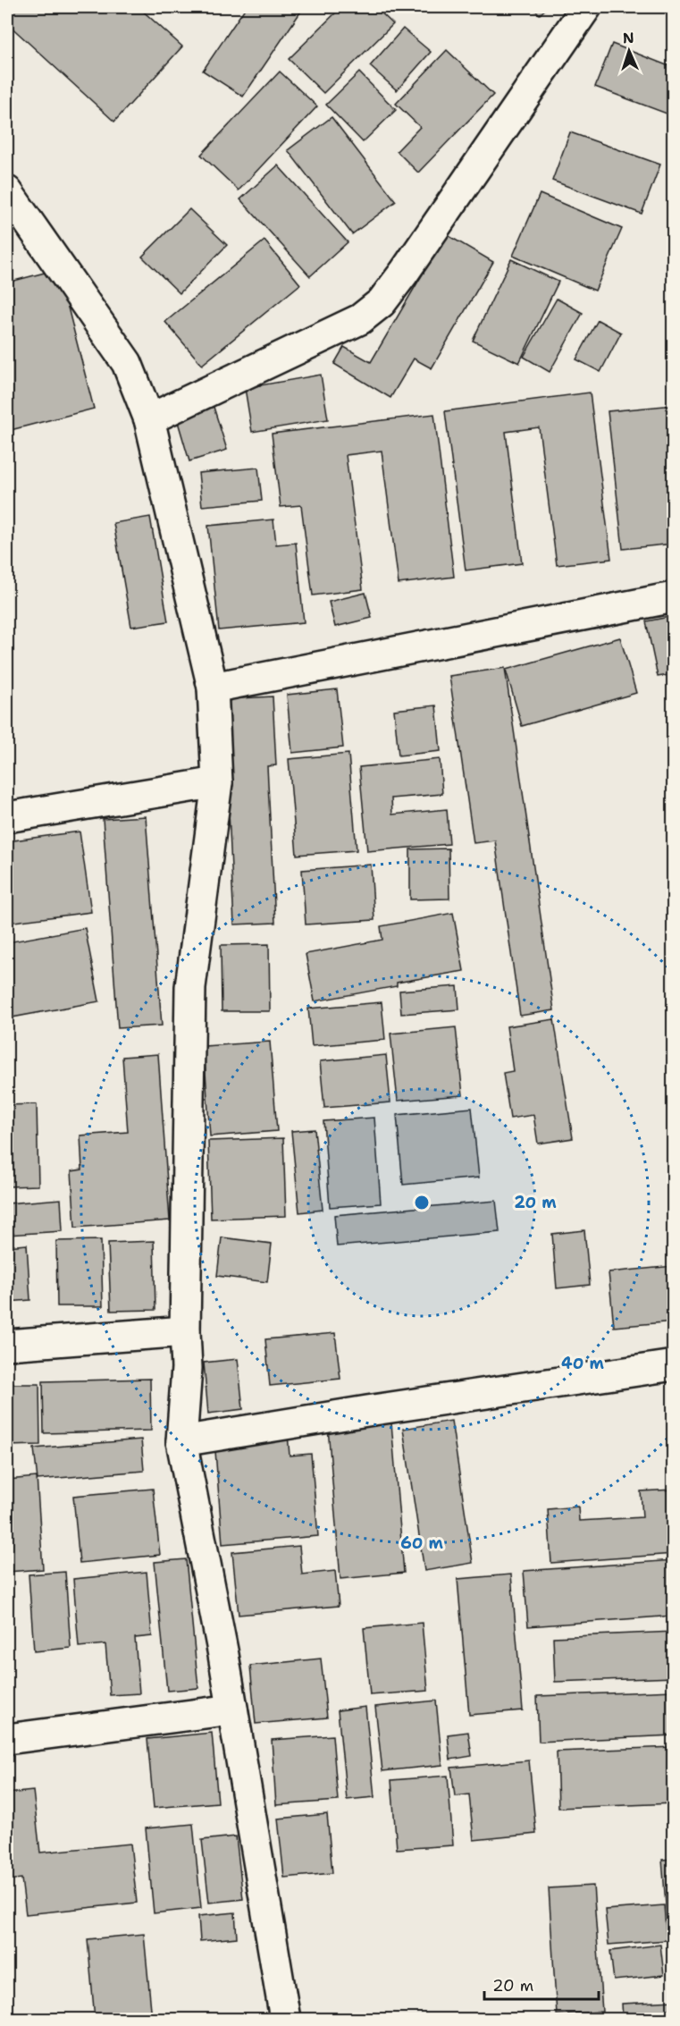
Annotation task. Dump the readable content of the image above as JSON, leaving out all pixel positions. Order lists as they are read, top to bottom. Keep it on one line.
{"scale_bar":"20 m","north":"top","rings":["20 m","40 m","60 m"]}
